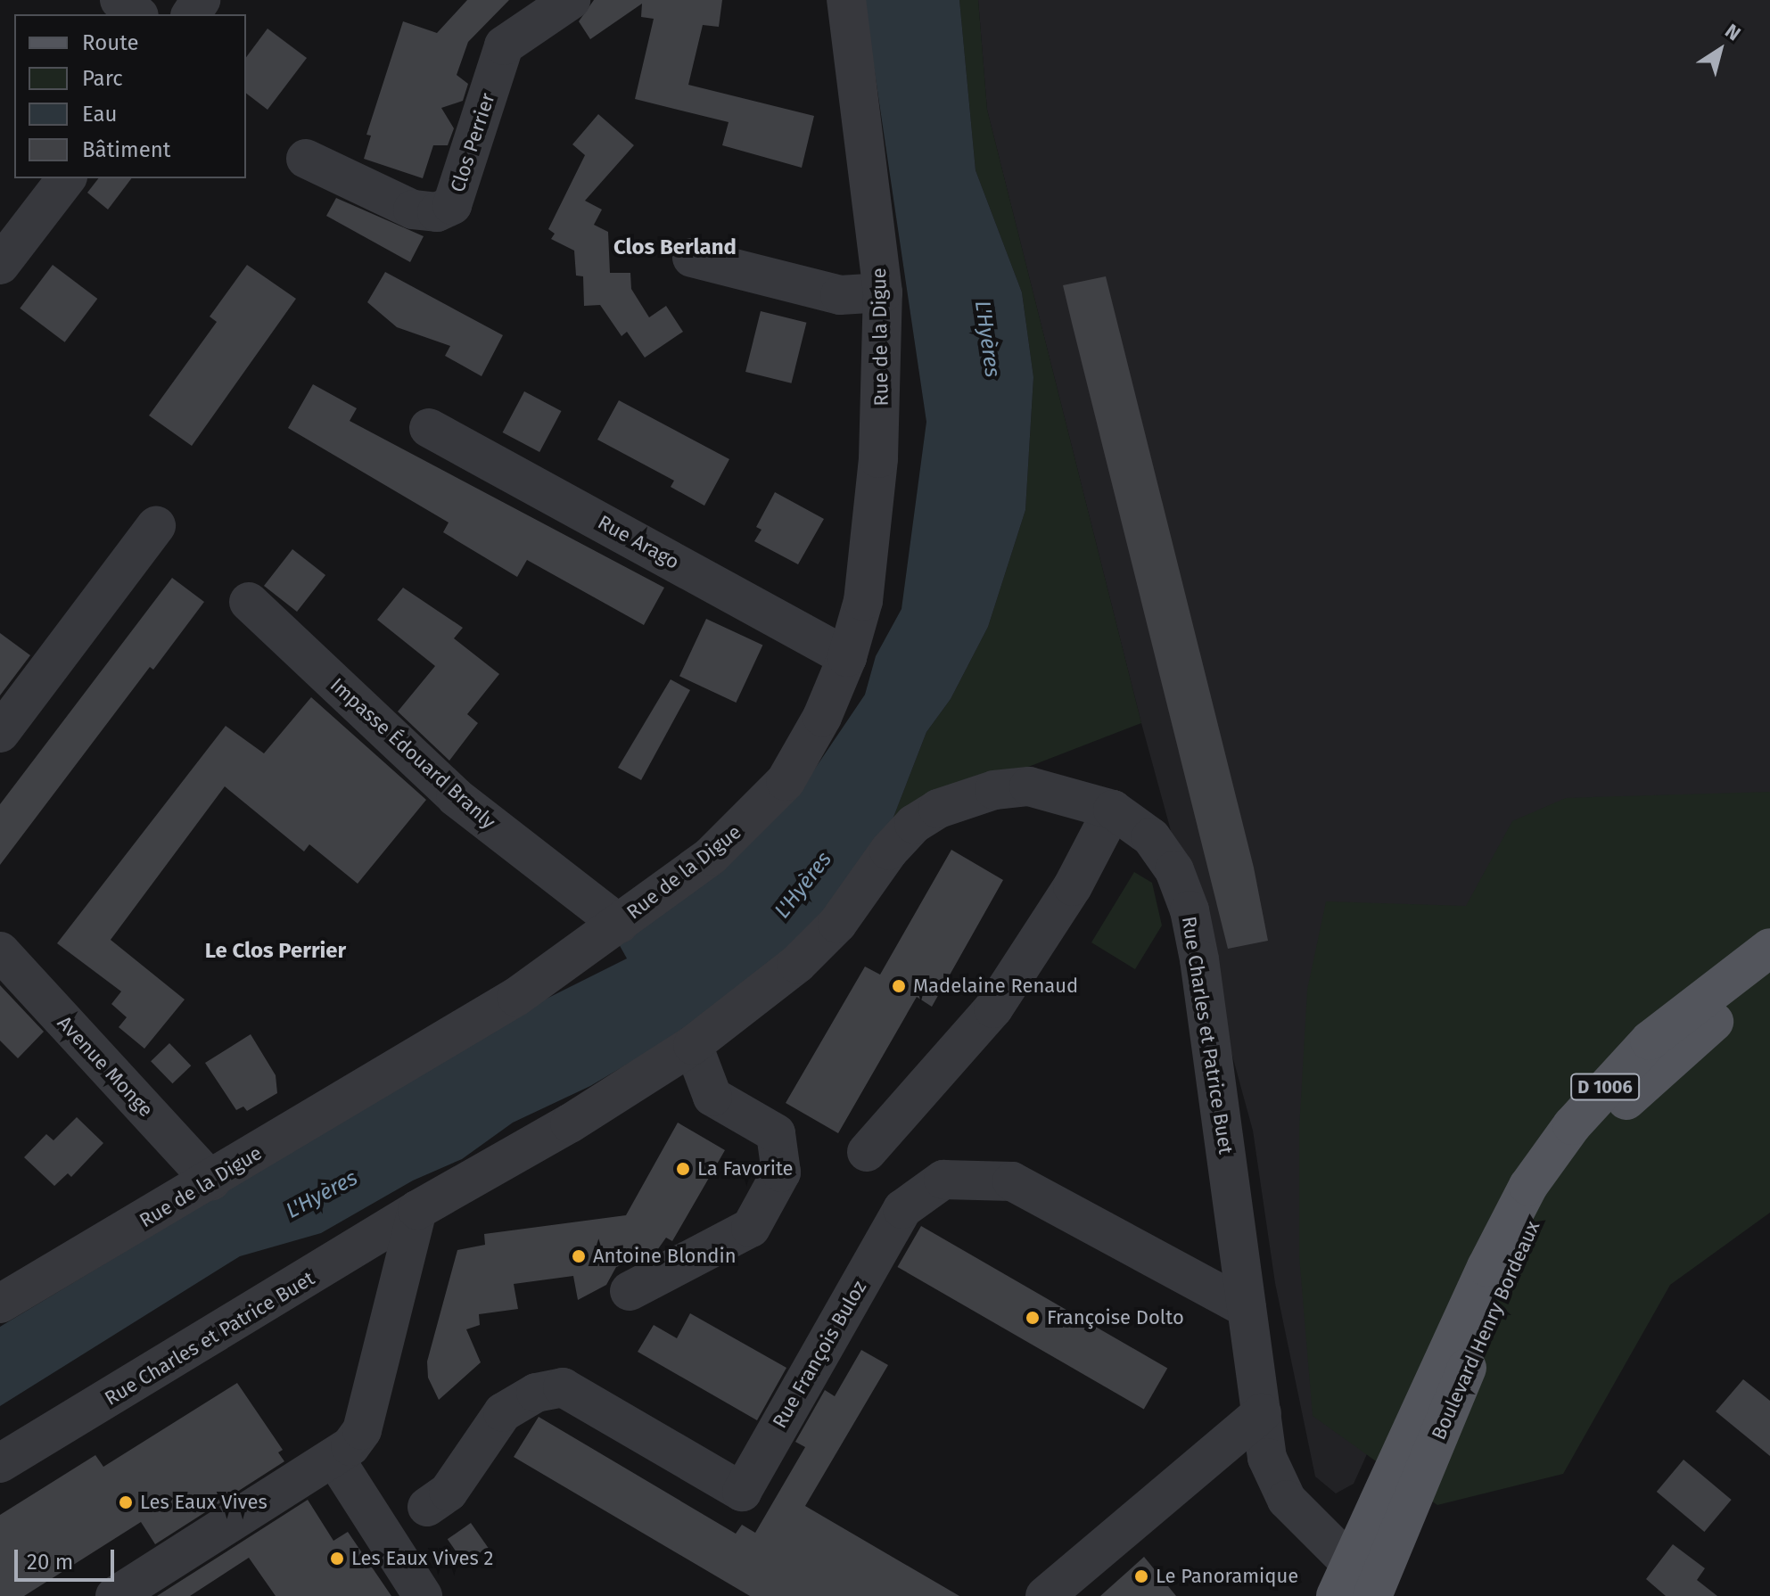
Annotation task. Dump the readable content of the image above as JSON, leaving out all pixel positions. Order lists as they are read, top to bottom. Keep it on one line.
{"streets":{"main road":["D 1006","Boulevard Henry Bordeaux"],"street":["Clos Perrier","Rue de la Digue","Rue Arago","Impasse Édouard Branly","Rue Charles et Patrice Buet","Avenue Monge","Rue François Buloz"]},"crossings":[["Rue de la Digue","Rue Arago"],["Rue de la Digue","Impasse Édouard Branly"],["Rue de la Digue","Avenue Monge"],["Rue Charles et Patrice Buet","Boulevard Henry Bordeaux"],["Rue Charles et Patrice Buet","Rue François Buloz"]],"districts":["Clos Berland","Le Clos Perrier"],"water":["L'Hyères"],"places":["Madelaine Renaud","La Favorite","Antoine Blondin","Françoise Dolto","Les Eaux Vives","Les Eaux Vives 2","Le Panoramique"],"legend":["Route","Parc","Eau","Bâtiment"],"scale_bar":"20 m","north":"top right"}
